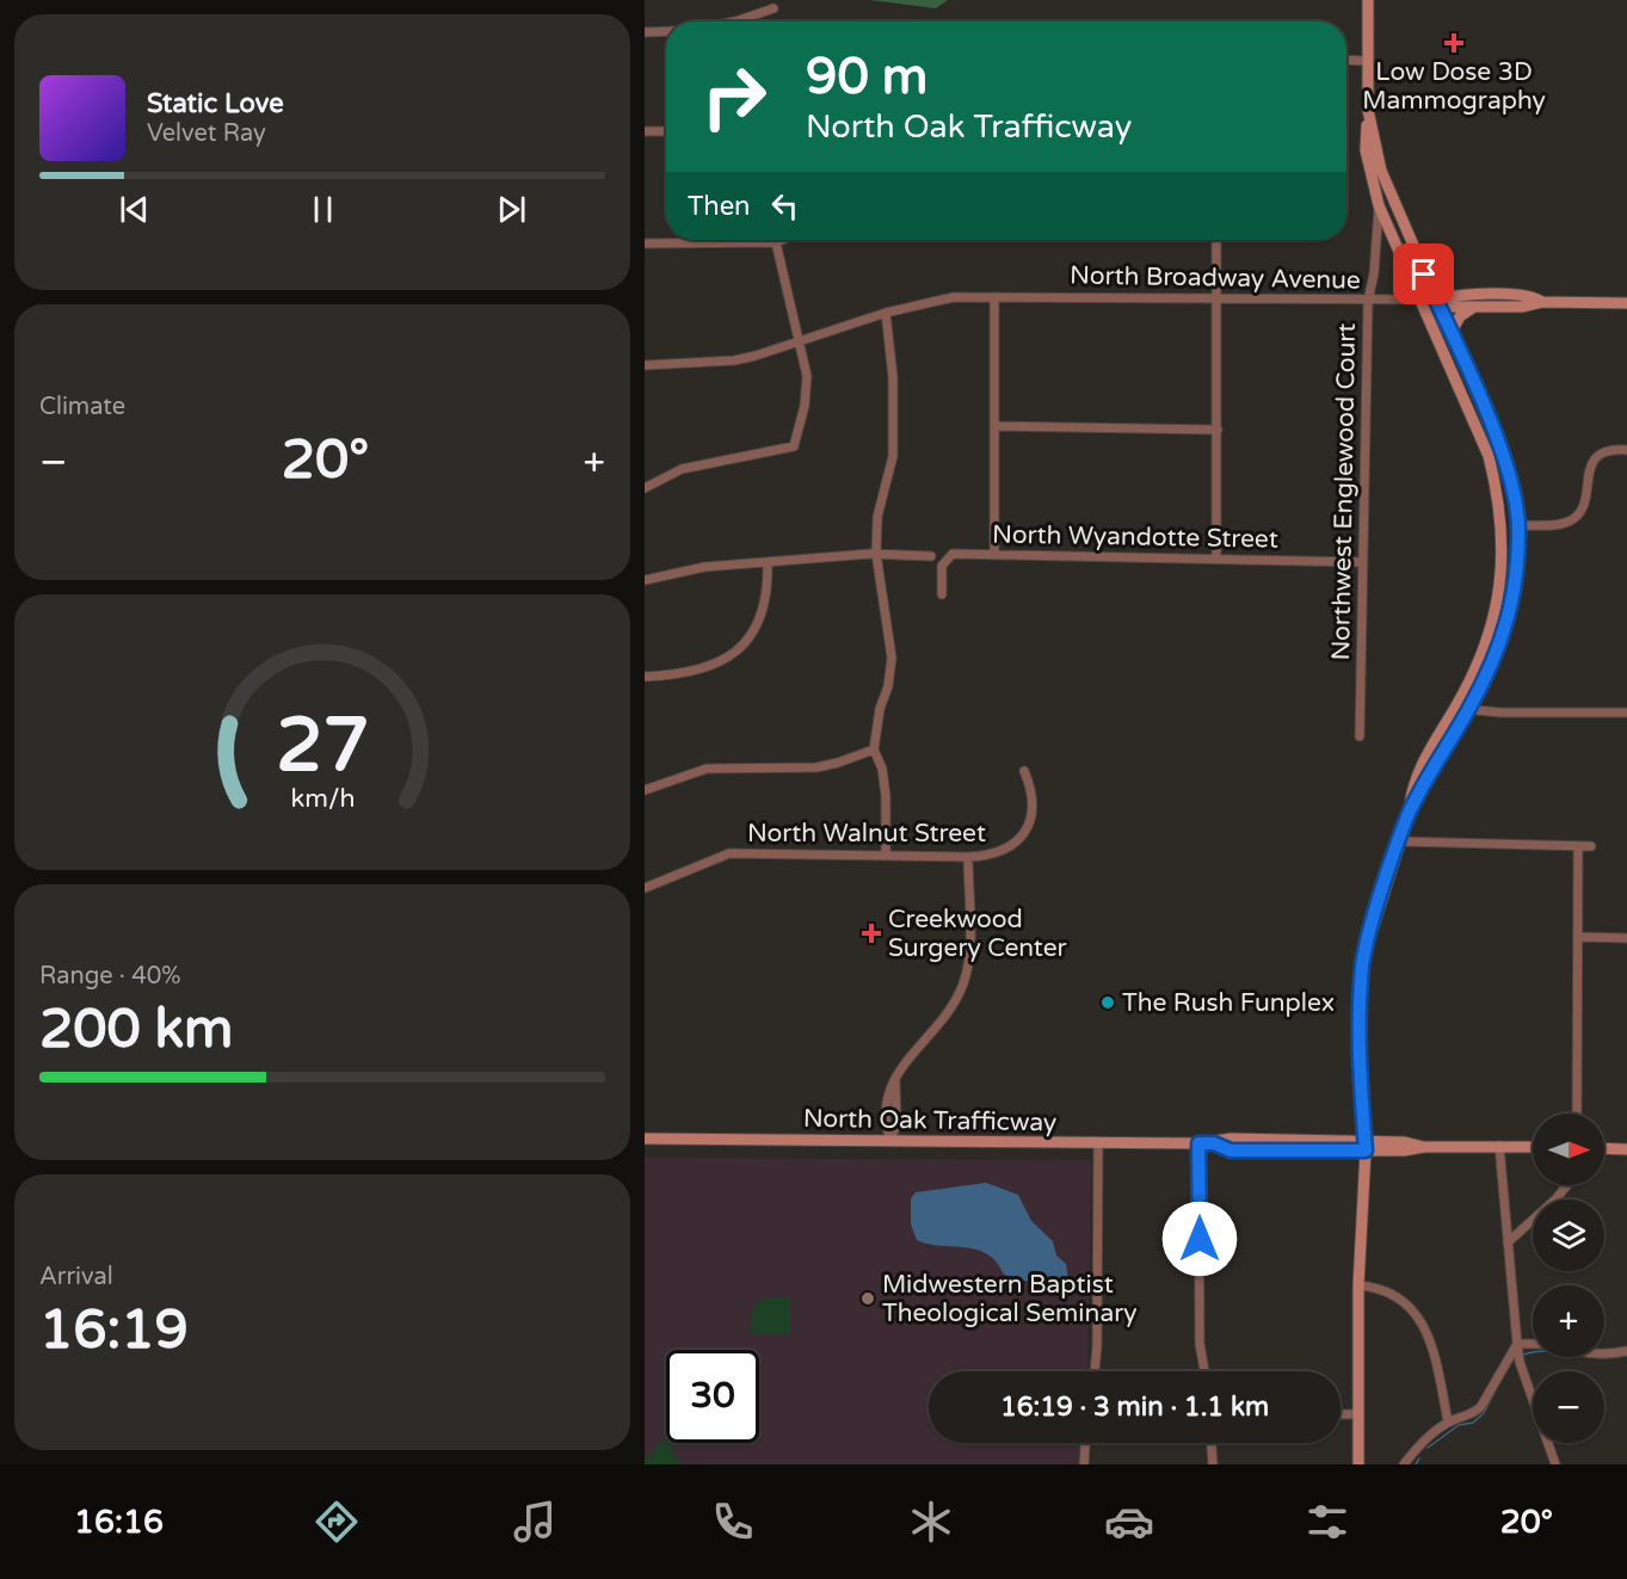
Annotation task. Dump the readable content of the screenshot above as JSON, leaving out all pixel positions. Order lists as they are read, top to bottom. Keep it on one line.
{"streets":{"main road":["North Broadway Avenue","North Oak Trafficway"],"street":["Northwest Englewood Court","North Wyandotte Street","North Walnut Street"]},"crossings":[["North Broadway Avenue","Northwest Englewood Court"],["Northwest Englewood Court","North Wyandotte Street"]],"places":{"health":["Low Dose 3D Mammography","Creekwood Surgery Center"],"other":["The Rush Funplex","Midwestern Baptist Theological Seminary"]},"north":"right","page":{"turn":["90 m","North Oak Trafficway"],"song":["Static Love","Velvet Ray"],"then":"Then","tile":["Climate",["Range · 40%","200 km"],["Arrival","16:19"]],"heat":["−","20°","+"],"map_buttons":["+","−"],"limit":"30","trip":"16:19 · 3 min · 1.1 km","tabs":["16:16","20°"],"gauge":["27","km/h"]}}
